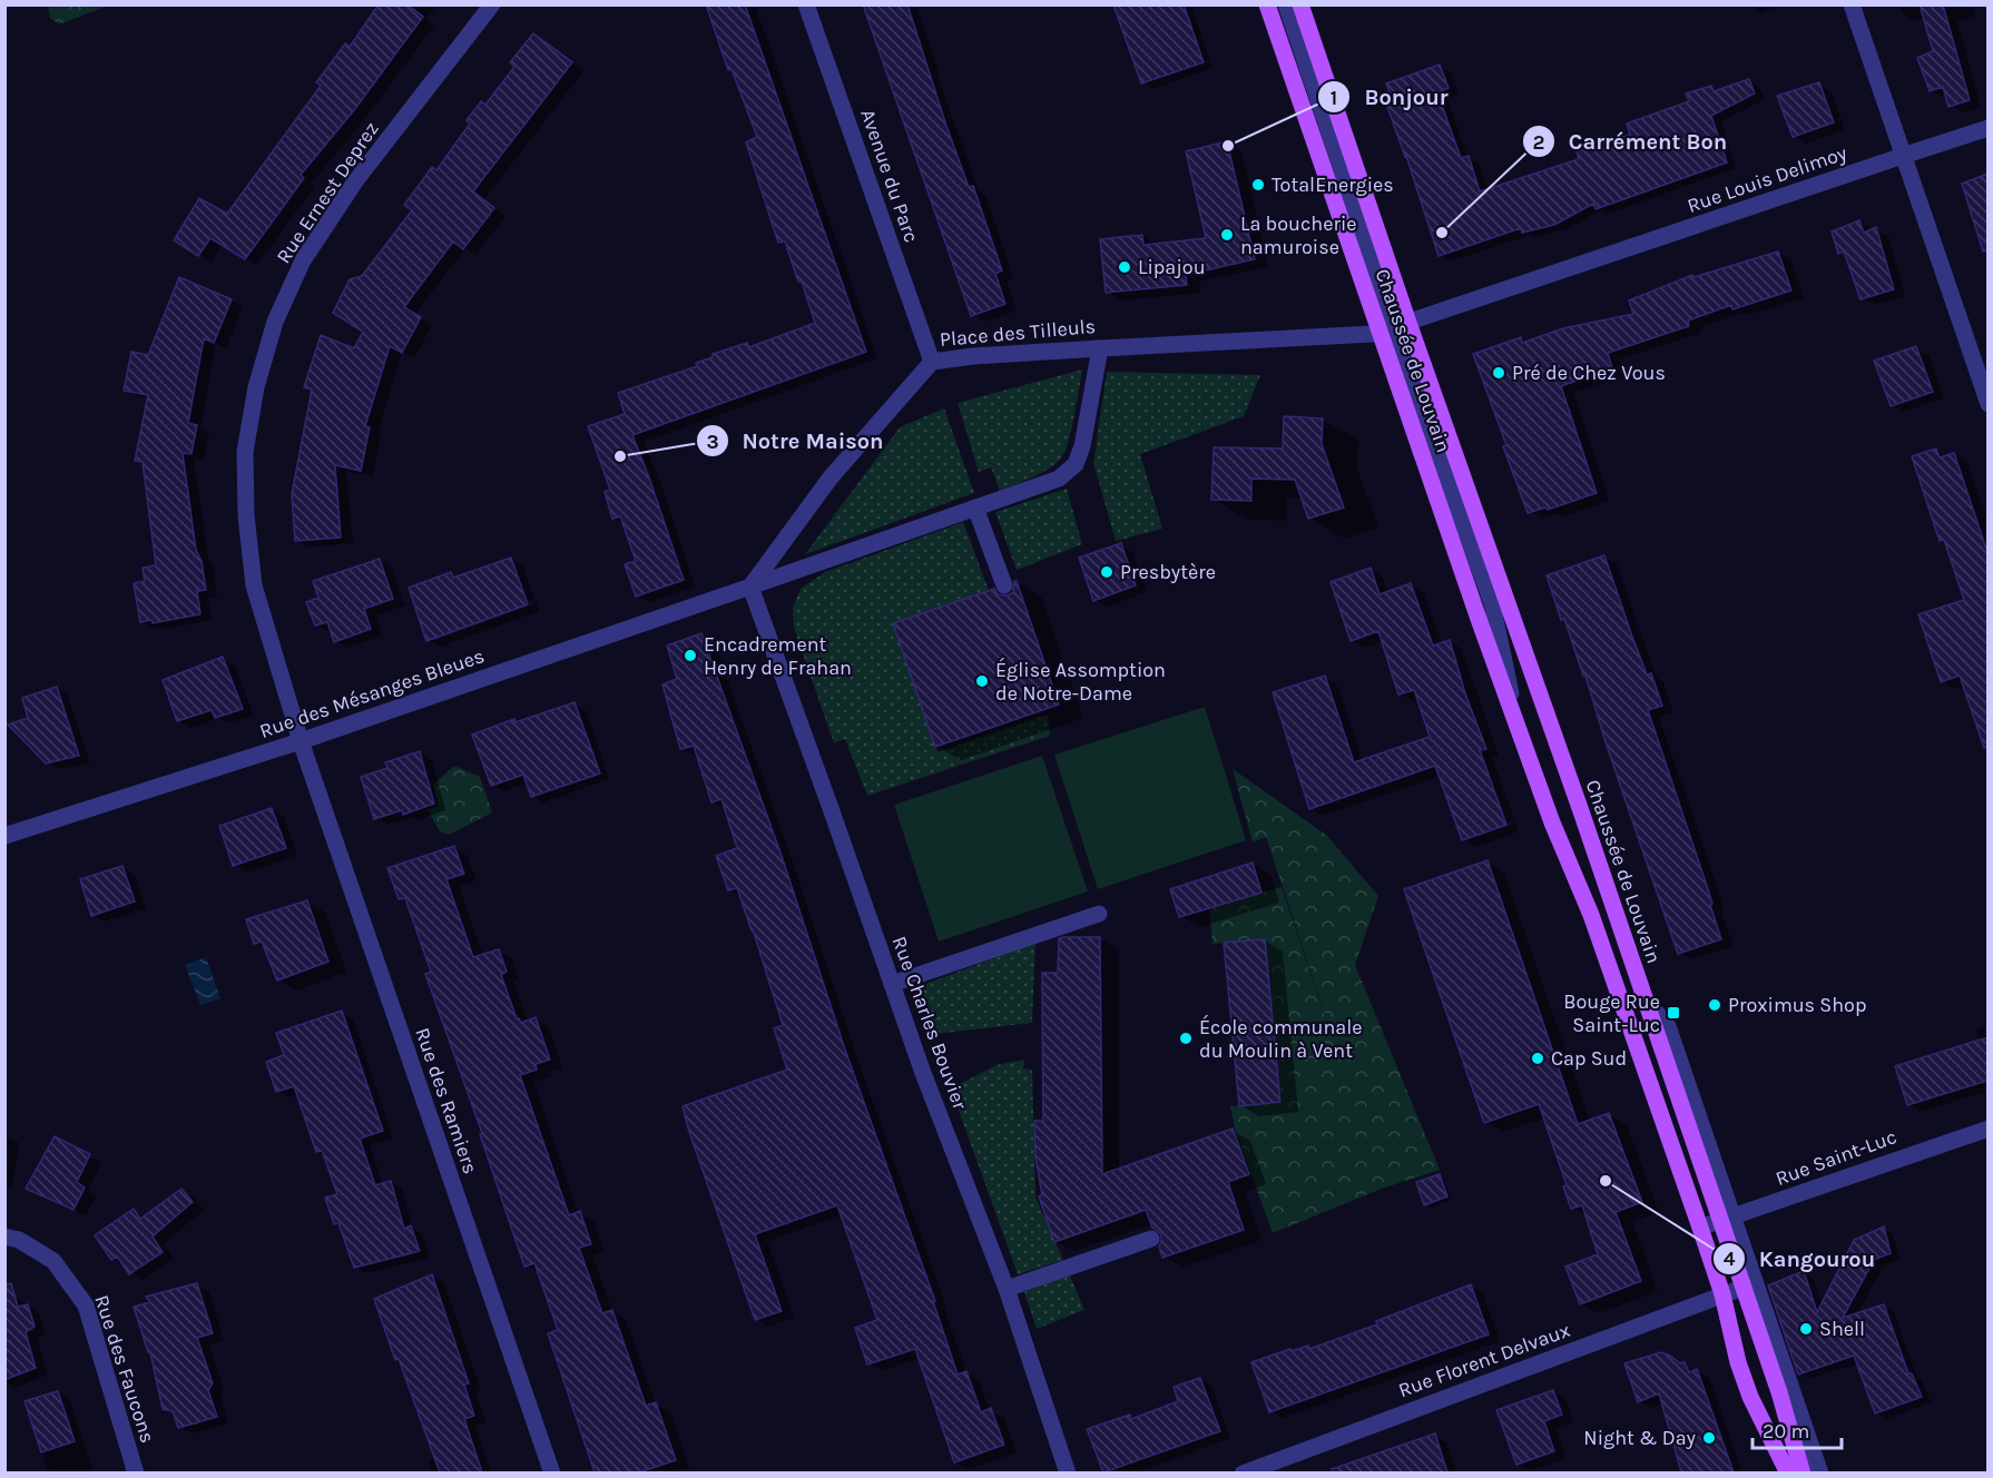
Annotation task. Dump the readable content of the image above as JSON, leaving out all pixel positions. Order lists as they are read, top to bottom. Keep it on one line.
{"streets":{"main road":["Chaussée de Louvain"],"street":["Avenue du Parc","Rue Louis Delimoy","Rue Ernest Deprez","Place des Tilleuls","Rue des Mésanges Bleues","Rue Charles Bouvier","Rue des Ramiers","Rue Saint-Luc","Rue Florent Delvaux","Rue des Faucons"]},"crossings":[["Avenue du Parc","Place des Tilleuls"],["Rue Louis Delimoy","Place des Tilleuls"],["Rue Louis Delimoy","Chaussée de Louvain"],["Rue Ernest Deprez","Rue des Mésanges Bleues"],["Rue Ernest Deprez","Rue des Ramiers"],["Place des Tilleuls","Chaussée de Louvain"],["Place des Tilleuls","Rue des Mésanges Bleues"],["Place des Tilleuls","Rue Charles Bouvier"],["Chaussée de Louvain","Rue Saint-Luc"],["Chaussée de Louvain","Rue Florent Delvaux"],["Rue des Mésanges Bleues","Rue Charles Bouvier"],["Rue des Mésanges Bleues","Rue des Ramiers"]],"places":{"other":["Bonjour","TotalEnergies","Carrément Bon","La boucherie namuroise","Lipajou","Pré de Chez Vous","Notre Maison","Presbytère","Encadrement Henry de Frahan","Église Assomption de Notre-Dame","Proximus Shop","École communale du Moulin à Vent","Cap Sud","Kangourou","Shell","Night & Day"],"transit":["Bouge Rue Saint-Luc"]},"scale_bar":"20 m"}
